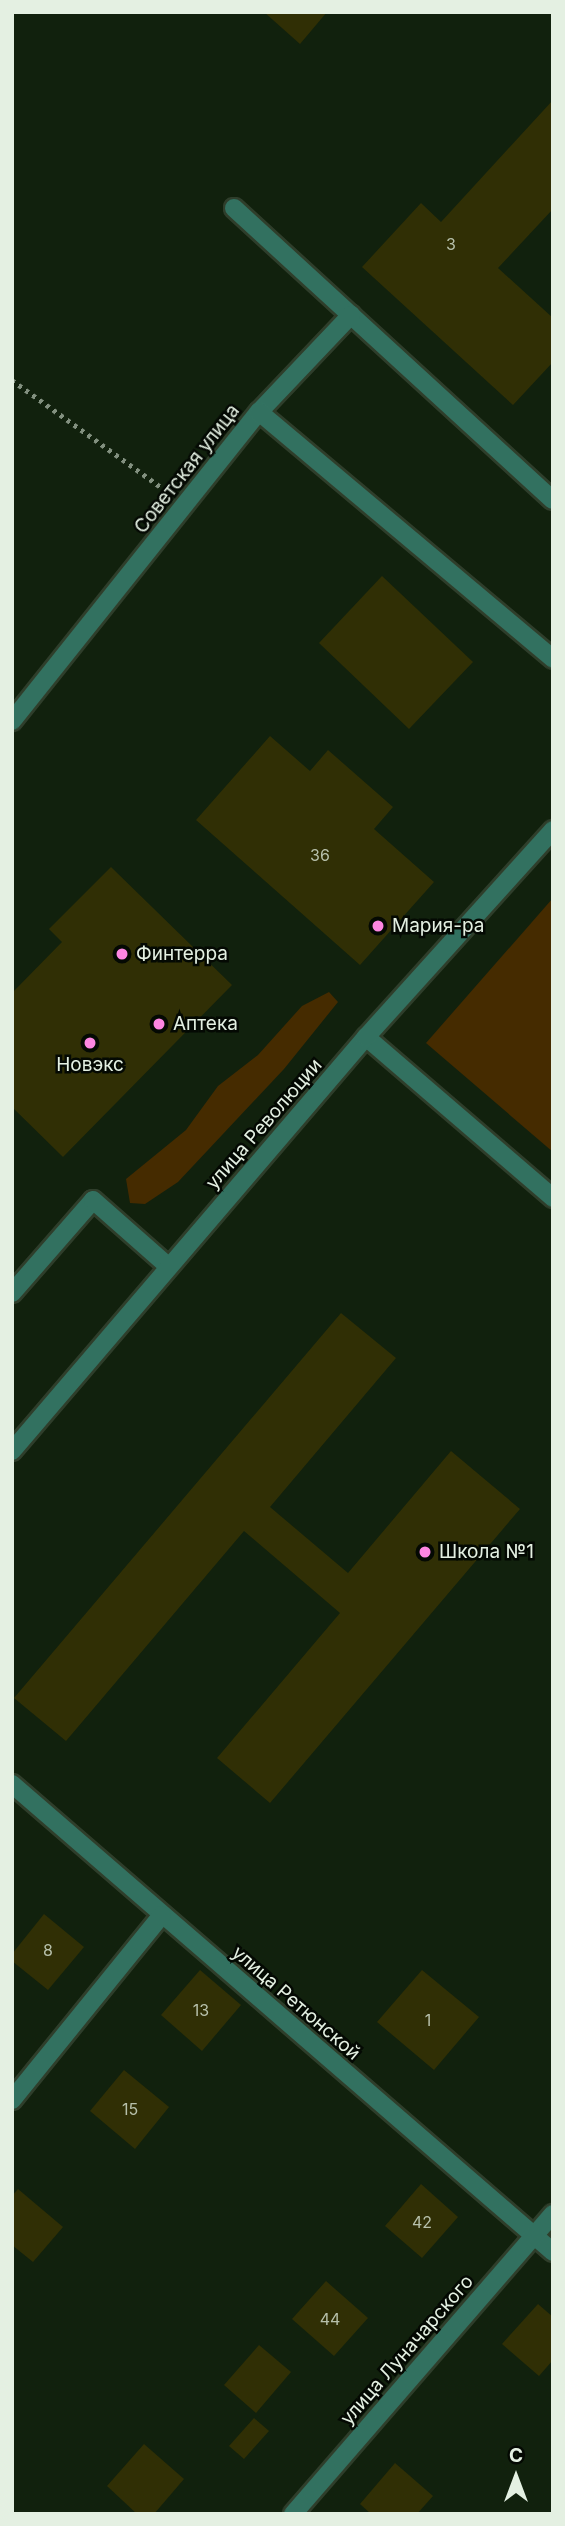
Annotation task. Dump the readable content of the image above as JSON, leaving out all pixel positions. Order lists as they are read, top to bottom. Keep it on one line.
{"streets":{"street":["Советская улица","улица Революции","улица Ретюнской","улица Луначарского"]},"crossings":[["улица Ретюнской","улица Луначарского"]],"places":["Мария-ра","Финтерра","Аптека","Новэкс","Школа №1"],"house_numbers":["3","36","8","13","1","15","42","44"],"north":"top"}
